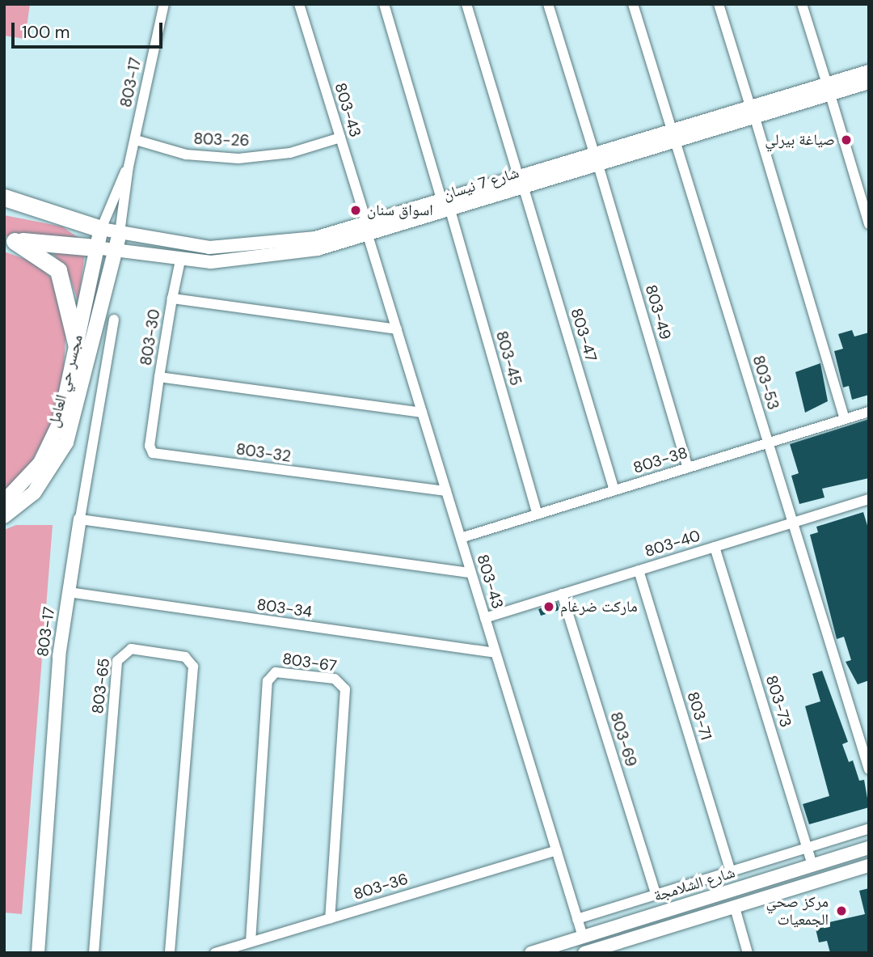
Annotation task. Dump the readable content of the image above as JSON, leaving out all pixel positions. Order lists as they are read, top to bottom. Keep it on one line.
{"streets":{"main road":["مجسر حي العامل"],"street":["803-17","803-43","803-26","شارع 7 نيسان","803-49","803-47","803-30","803-45","803-53","803-32","803-38","803-40","803-34","803-67","803-65","803-73","803-71","803-69","شارع الشلامجة","803-36"]},"crossings":[["803-17","803-26"],["803-17","شارع 7 نيسان"],["803-17","مجسر حي العامل"],["803-17","803-34"],["803-43","803-26"],["803-43","شارع 7 نيسان"],["803-43","803-30"],["803-43","803-32"],["803-43","803-38"],["803-43","803-40"],["803-43","803-34"],["803-43","شارع الشلامجة"],["803-43","803-36"],["شارع 7 نيسان","803-49"],["شارع 7 نيسان","803-47"],["شارع 7 نيسان","803-45"],["شارع 7 نيسان","مجسر حي العامل"],["شارع 7 نيسان","803-53"],["803-49","803-38"],["803-47","803-38"],["803-30","803-32"],["803-45","803-38"],["803-53","803-38"],["803-53","803-40"],["803-40","803-73"],["803-40","803-71"],["803-40","803-69"],["803-67","803-36"],["803-73","شارع الشلامجة"]],"places":["صياغة بيرلي","اسواق سنان","ماركت ضرغام","مركز صحي الجمعيات"],"scale_bar":"100 m"}
